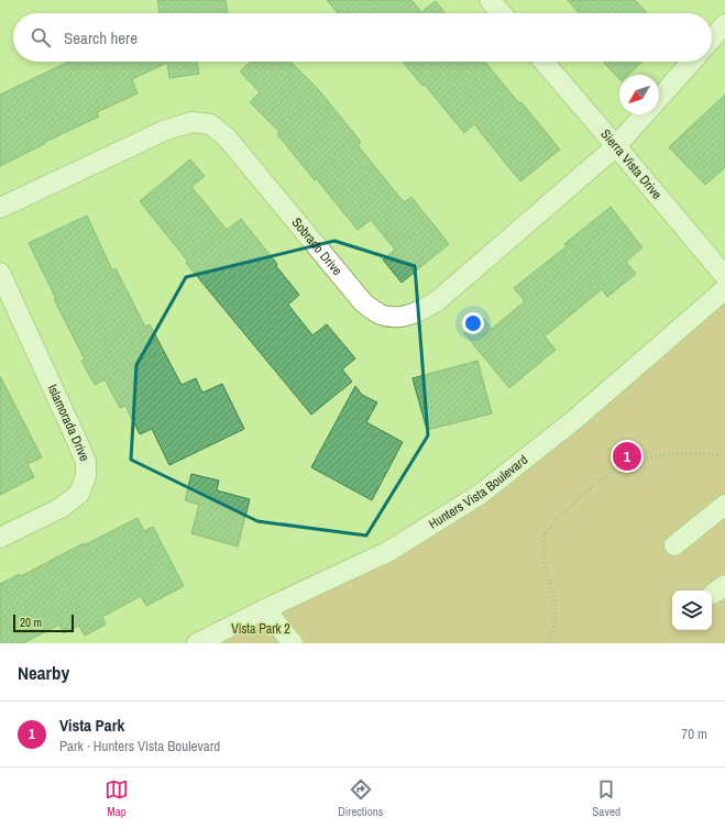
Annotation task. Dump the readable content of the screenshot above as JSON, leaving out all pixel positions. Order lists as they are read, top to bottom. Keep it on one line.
{"streets":{"street":["Sierra Vista Drive","Sobrado Drive","Islamorada Drive","Hunters Vista Boulevard"]},"crossings":[["Sierra Vista Drive","Sobrado Drive"]],"parks":["Vista Park 2"],"scale_bar":"20 m","north":"bottom left","page":{"search":"Search here","pins":"1","scale":"20 m","heading":"Nearby","list":[{"mark":"1","name":"Vista Park","note":"Park · Hunters Vista Boulevard","value":"70 m"}],"nav":["Map","Directions","Saved"]}}
